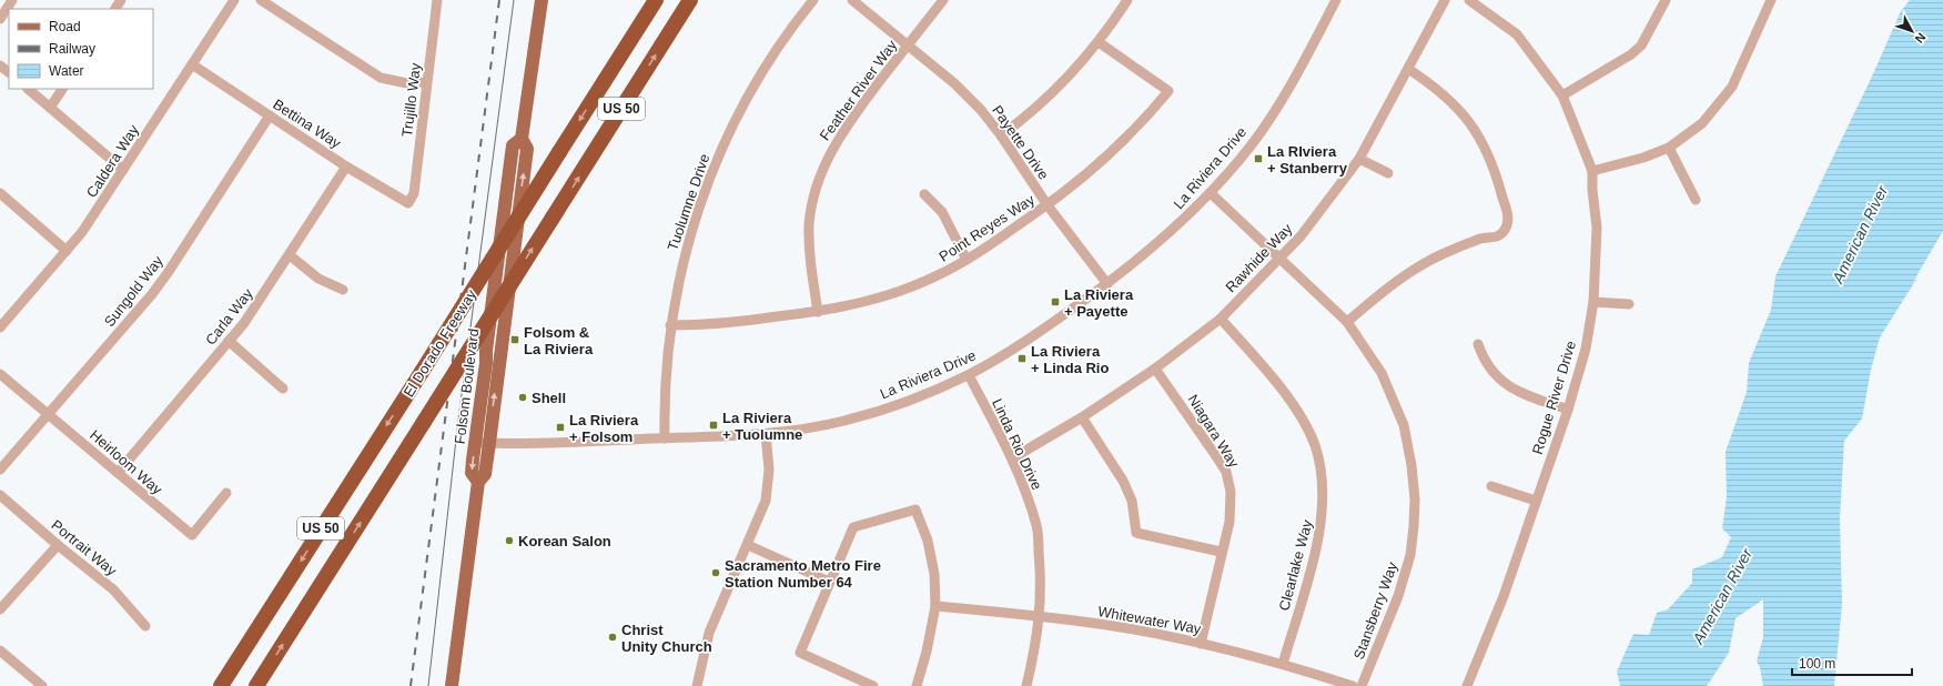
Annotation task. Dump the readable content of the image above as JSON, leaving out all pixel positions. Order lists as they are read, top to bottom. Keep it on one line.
{"streets":{"highway":["US 50","El Dorado Freeway"],"main road":["Folsom Boulevard"],"street":["Feather River Way","Trujillo Way","Bettina Way","Payette Drive","Caldera Way","La Riviera Drive","Tuolumne Drive","Point Reyes Way","Rawhide Way","Sungold Way","Carla Way","Rogue River Drive","Niagara Way","Linda Rio Drive","Heirloom Way","Portrait Way","Clearlake Way","Stansberry Way","Whitewater Way"]},"crossings":[["Feather River Way","Payette Drive"],["Feather River Way","Point Reyes Way"],["Trujillo Way","Bettina Way"],["Bettina Way","Caldera Way"],["Bettina Way","Sungold Way"],["Bettina Way","Carla Way"],["Payette Drive","La Riviera Drive"],["Payette Drive","Point Reyes Way"],["La Riviera Drive","Tuolumne Drive"],["La Riviera Drive","Folsom Boulevard"],["La Riviera Drive","Linda Rio Drive"],["La Riviera Drive","Stansberry Way"],["Tuolumne Drive","Point Reyes Way"],["Rawhide Way","Niagara Way"],["Rawhide Way","Linda Rio Drive"],["Rawhide Way","Clearlake Way"],["Rawhide Way","Stansberry Way"],["Sungold Way","Heirloom Way"],["Carla Way","Heirloom Way"],["Niagara Way","Whitewater Way"],["Linda Rio Drive","Whitewater Way"],["Clearlake Way","Whitewater Way"]],"water":["American River"],"places":{"transit":["La RIviera + Stanberry","La Riviera + Payette","Folsom & La Riviera","La Riviera + Linda Rio","La Riviera + Tuolumne","La Riviera + Folsom"],"other":["Shell","Korean Salon","Sacramento Metro Fire Station Number 64","Christ Unity Church"]},"legend":["Road","Railway","Water"],"scale_bar":"100 m","north":"bottom right"}
